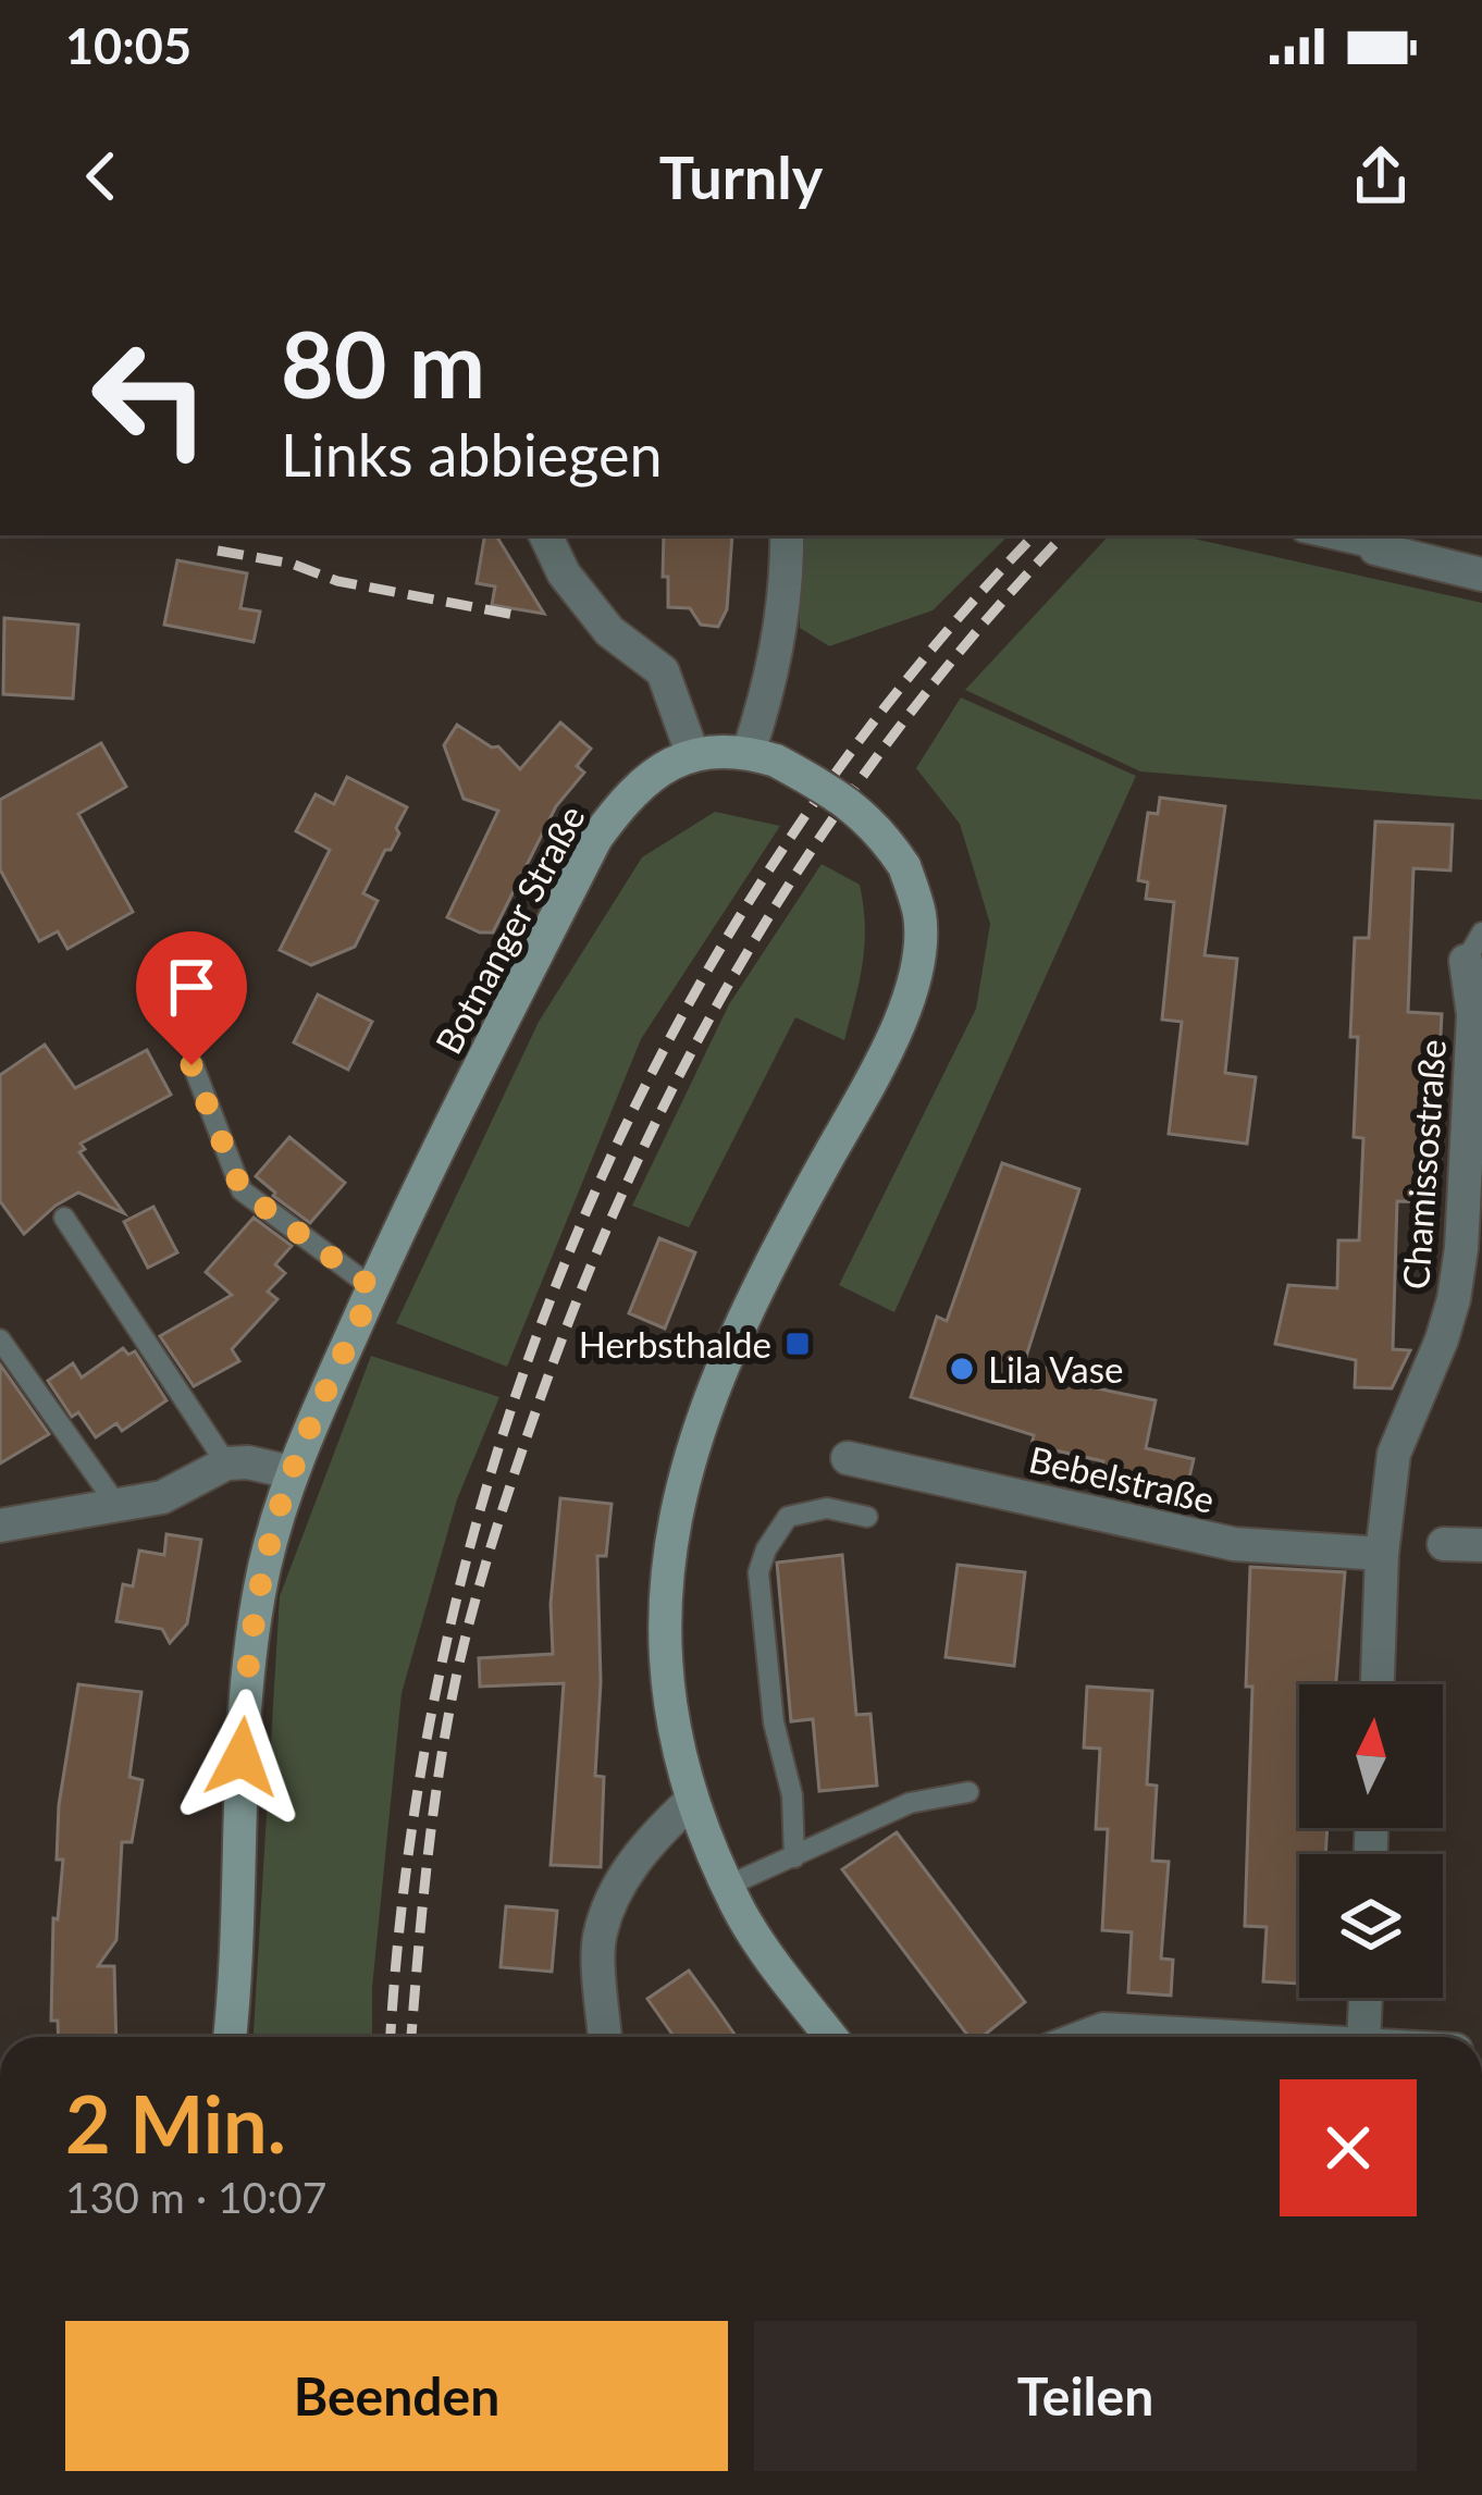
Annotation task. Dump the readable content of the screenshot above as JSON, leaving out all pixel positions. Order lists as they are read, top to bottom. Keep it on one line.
{"streets":{"main road":["Botnanger Straße"],"street":["Chamissostraße","Bebelstraße"]},"crossings":[["Chamissostraße","Bebelstraße"]],"places":{"transit":["Herbsthalde"],"other":["Lila Vase"]},"north":"top","page":{"status":"10:05","header":"Turnly","turn":["80 m","Links abbiegen"],"heading":["2 Min.","130 m · 10:07"],"buttons":["Beenden","Teilen"]}}
